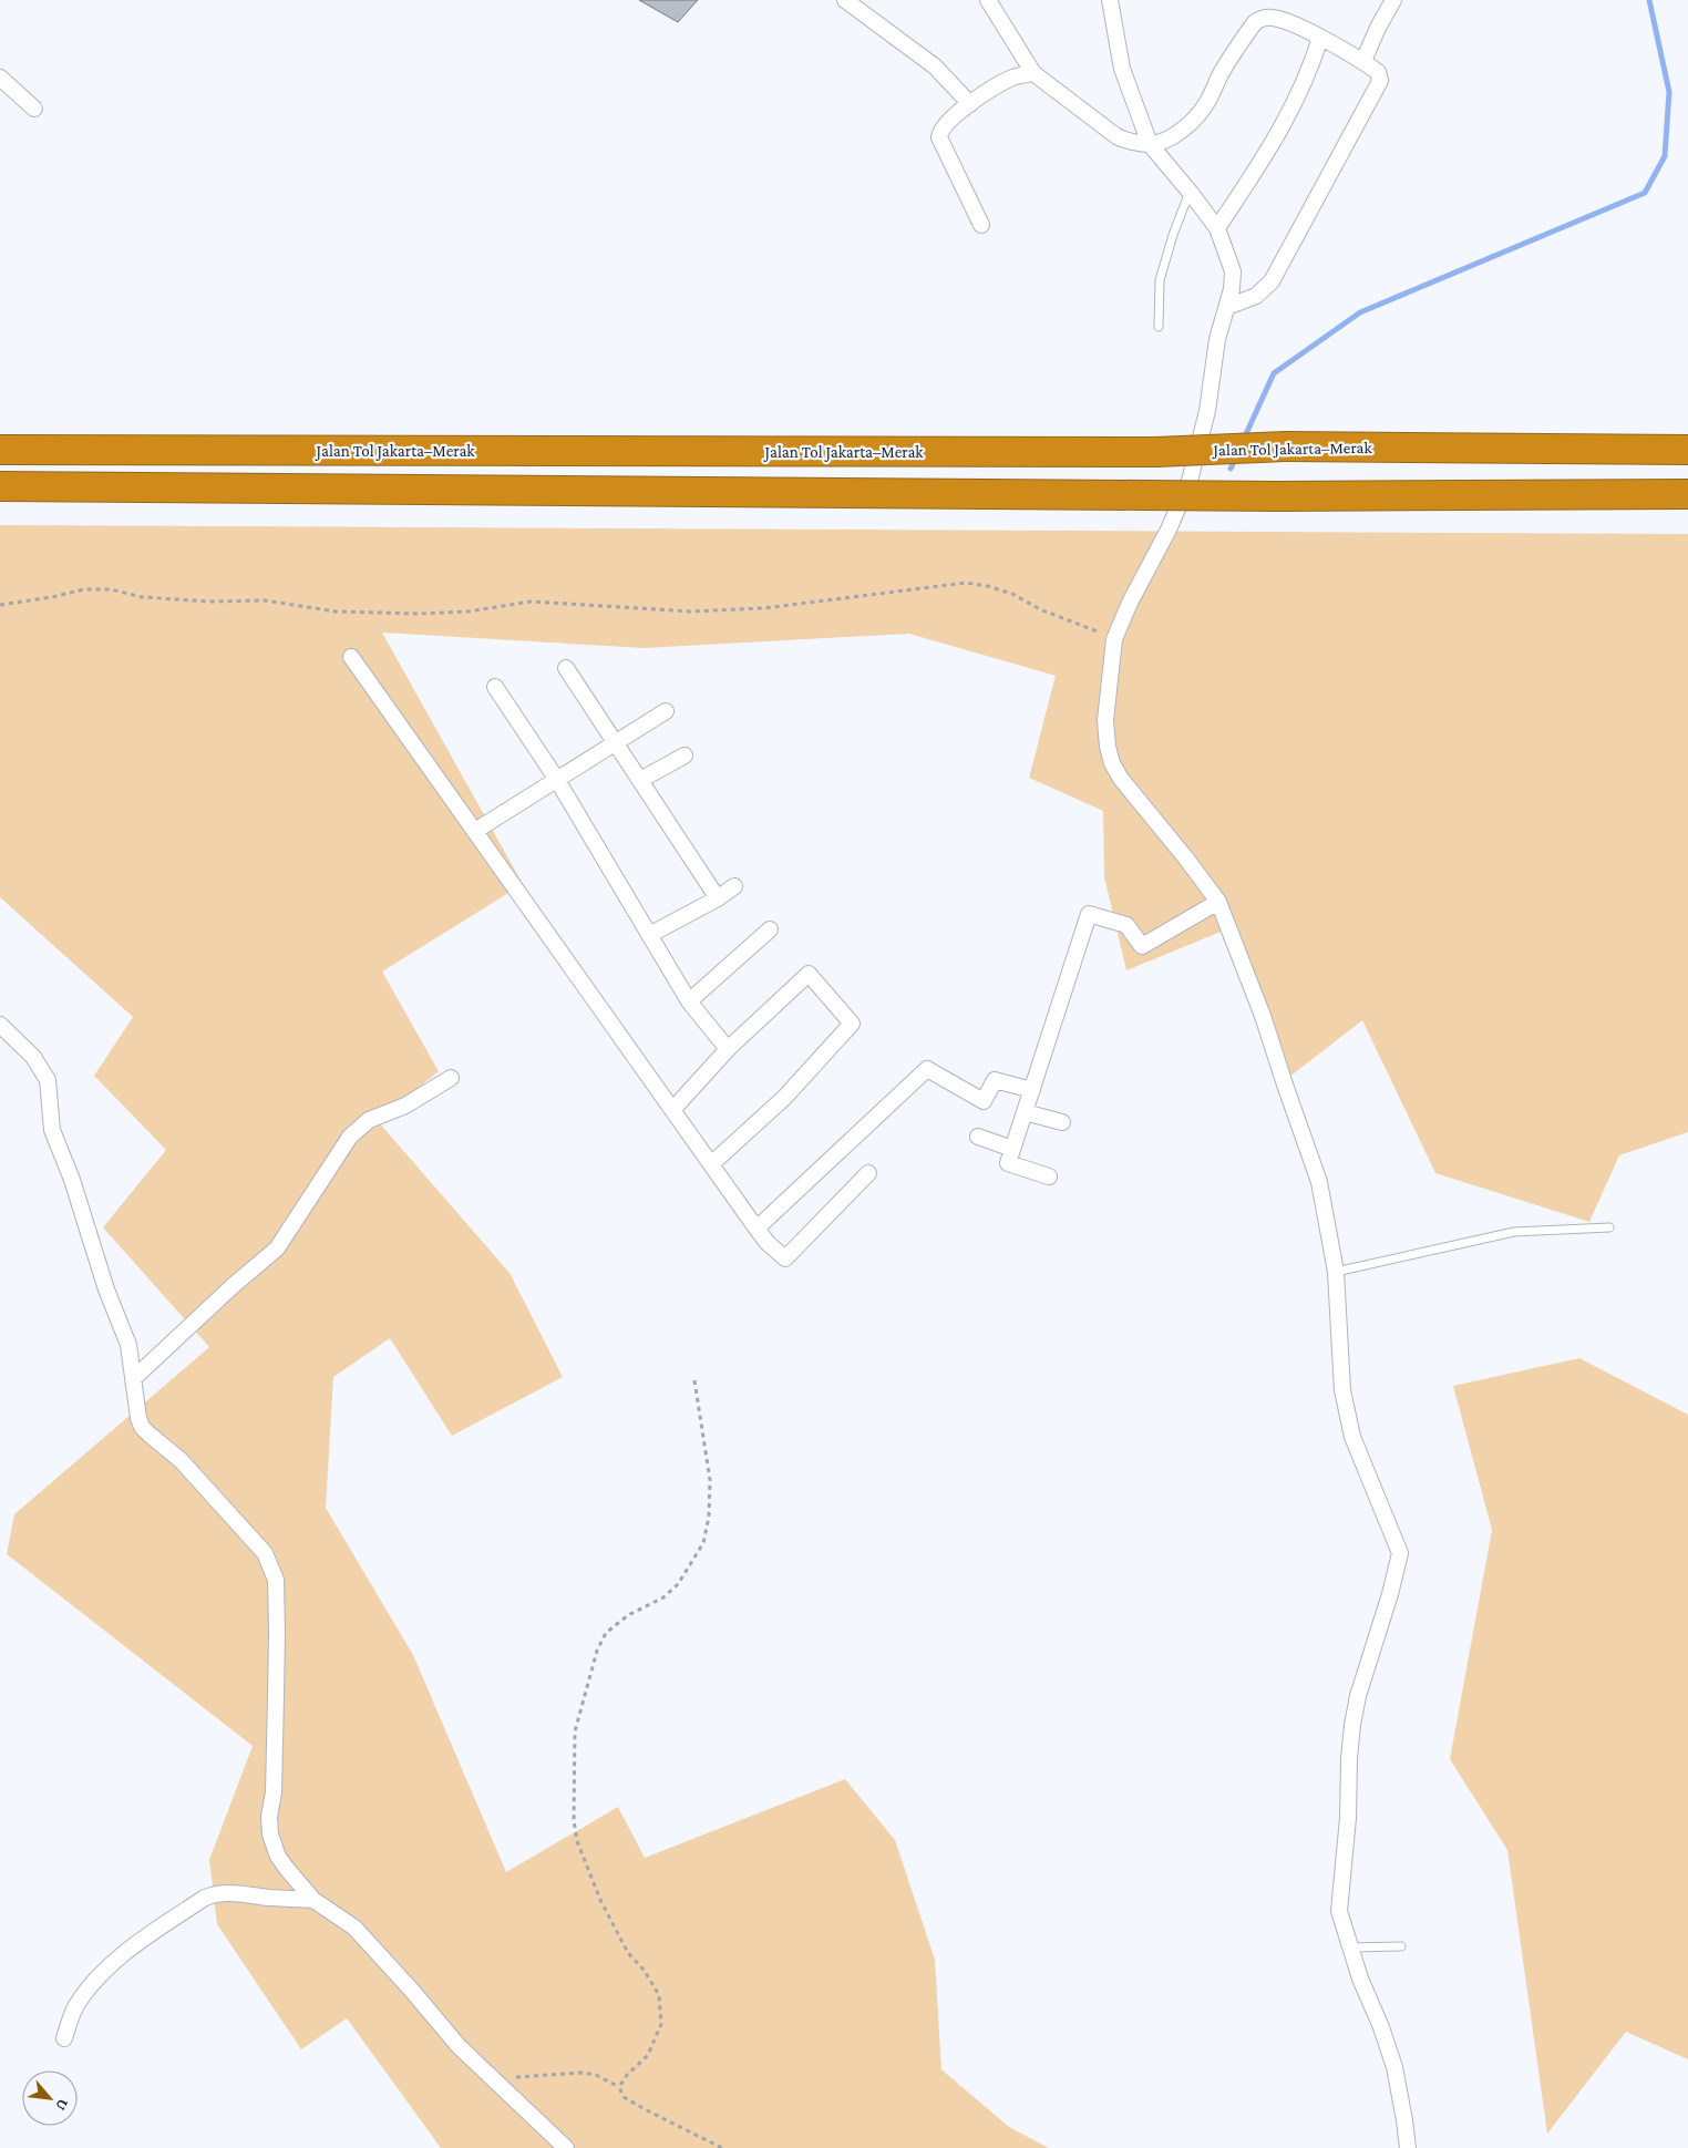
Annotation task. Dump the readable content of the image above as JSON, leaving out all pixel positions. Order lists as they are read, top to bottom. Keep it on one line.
{"streets":{"highway":["Jalan Tol Jakarta–Merak"]},"north":"bottom right"}
